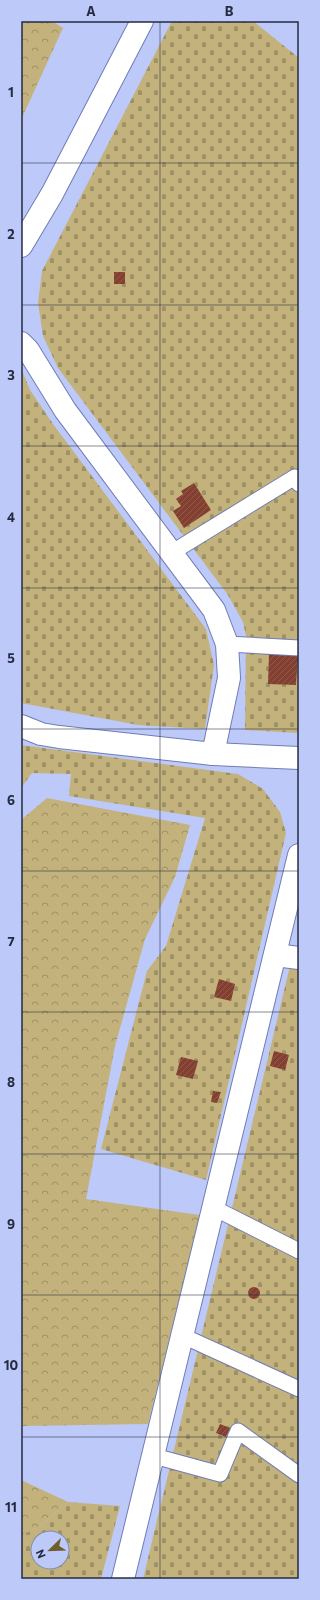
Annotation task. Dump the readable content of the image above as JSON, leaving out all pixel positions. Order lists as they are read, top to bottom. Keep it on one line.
{"north":"bottom left","grid":{"columns":["A","B"],"rows":["1","2","3","4","5","6","7","8","9","10","11"]}}
